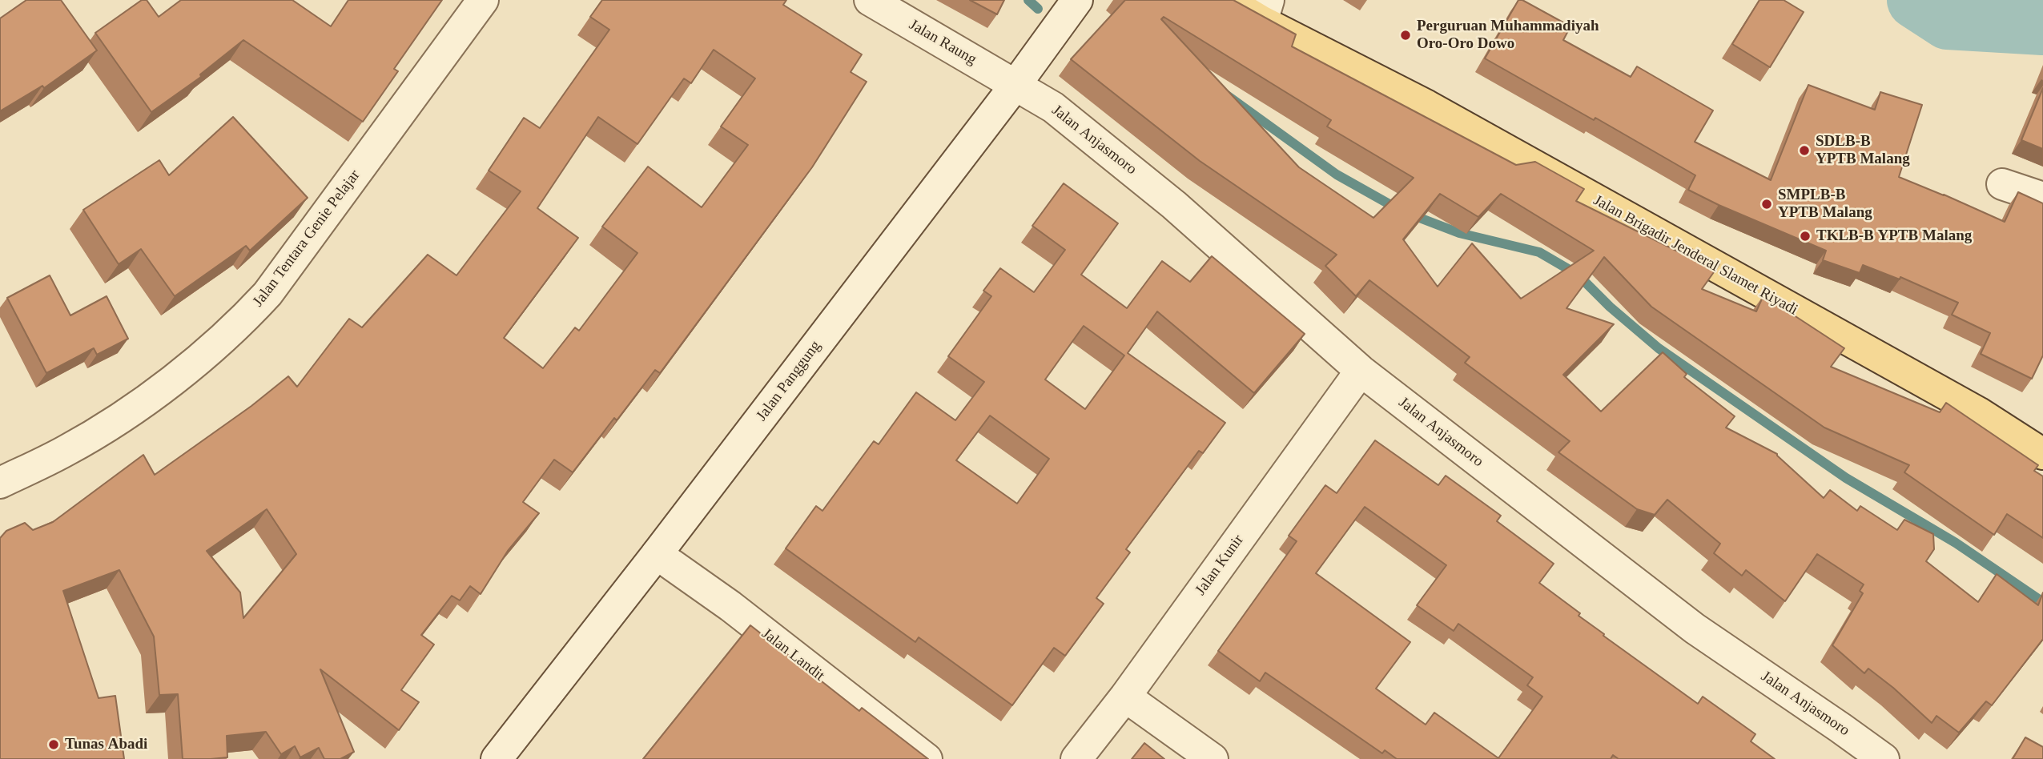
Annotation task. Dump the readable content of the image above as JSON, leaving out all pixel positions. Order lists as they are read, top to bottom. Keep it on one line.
{"streets":{"main road":["Jalan Brigadir Jenderal Slamet Riyadi"],"street":["Jalan Raung","Jalan Anjasmoro","Jalan Tentara Genie Pelajar","Jalan Panggung","Jalan Kunir","Jalan Landit"]},"crossings":[["Jalan Raung","Jalan Anjasmoro"],["Jalan Raung","Jalan Panggung"],["Jalan Anjasmoro","Jalan Panggung"],["Jalan Anjasmoro","Jalan Kunir"],["Jalan Panggung","Jalan Landit"]],"places":["Perguruan Muhammadiyah Oro-Oro Dowo","SDLB-B YPTB Malang","SMPLB-B YPTB Malang","TKLB-B YPTB Malang","Tunas Abadi"]}
